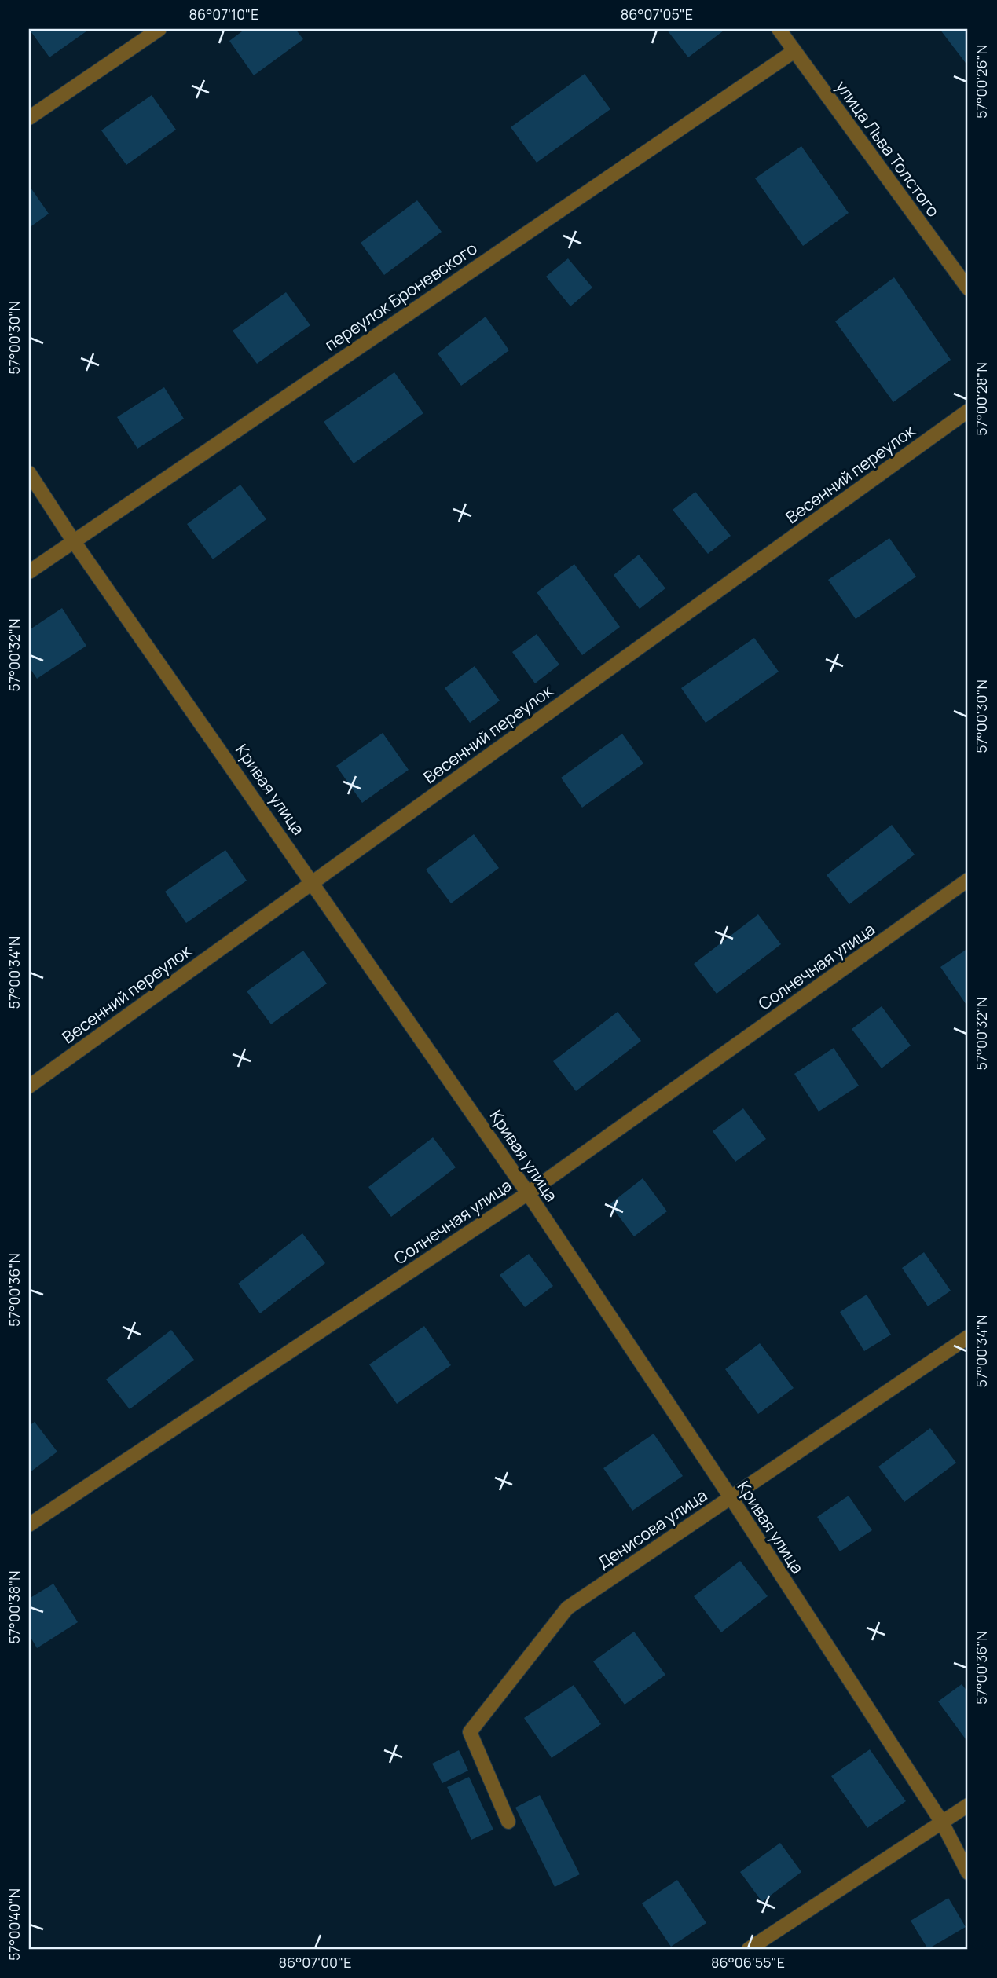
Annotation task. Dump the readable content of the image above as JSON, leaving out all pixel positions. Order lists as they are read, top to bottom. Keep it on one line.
{"streets":{"street":["улица Льва Толстого","переулок Броневского","Весенний переулок","Кривая улица","Солнечная улица","Денисова улица"]},"crossings":[["улица Льва Толстого","переулок Броневского"],["переулок Броневского","Кривая улица"],["Весенний переулок","Кривая улица"],["Кривая улица","Солнечная улица"],["Кривая улица","Денисова улица"]],"coordinates":["86°07'10\"E","86°07'05\"E","57°00'26\"N","57°00'30\"N","57°00'28\"N","57°00'32\"N","57°00'34\"N","57°00'36\"N","57°00'38\"N","57°00'40\"N","86°07'00\"E","86°06'55\"E"]}
